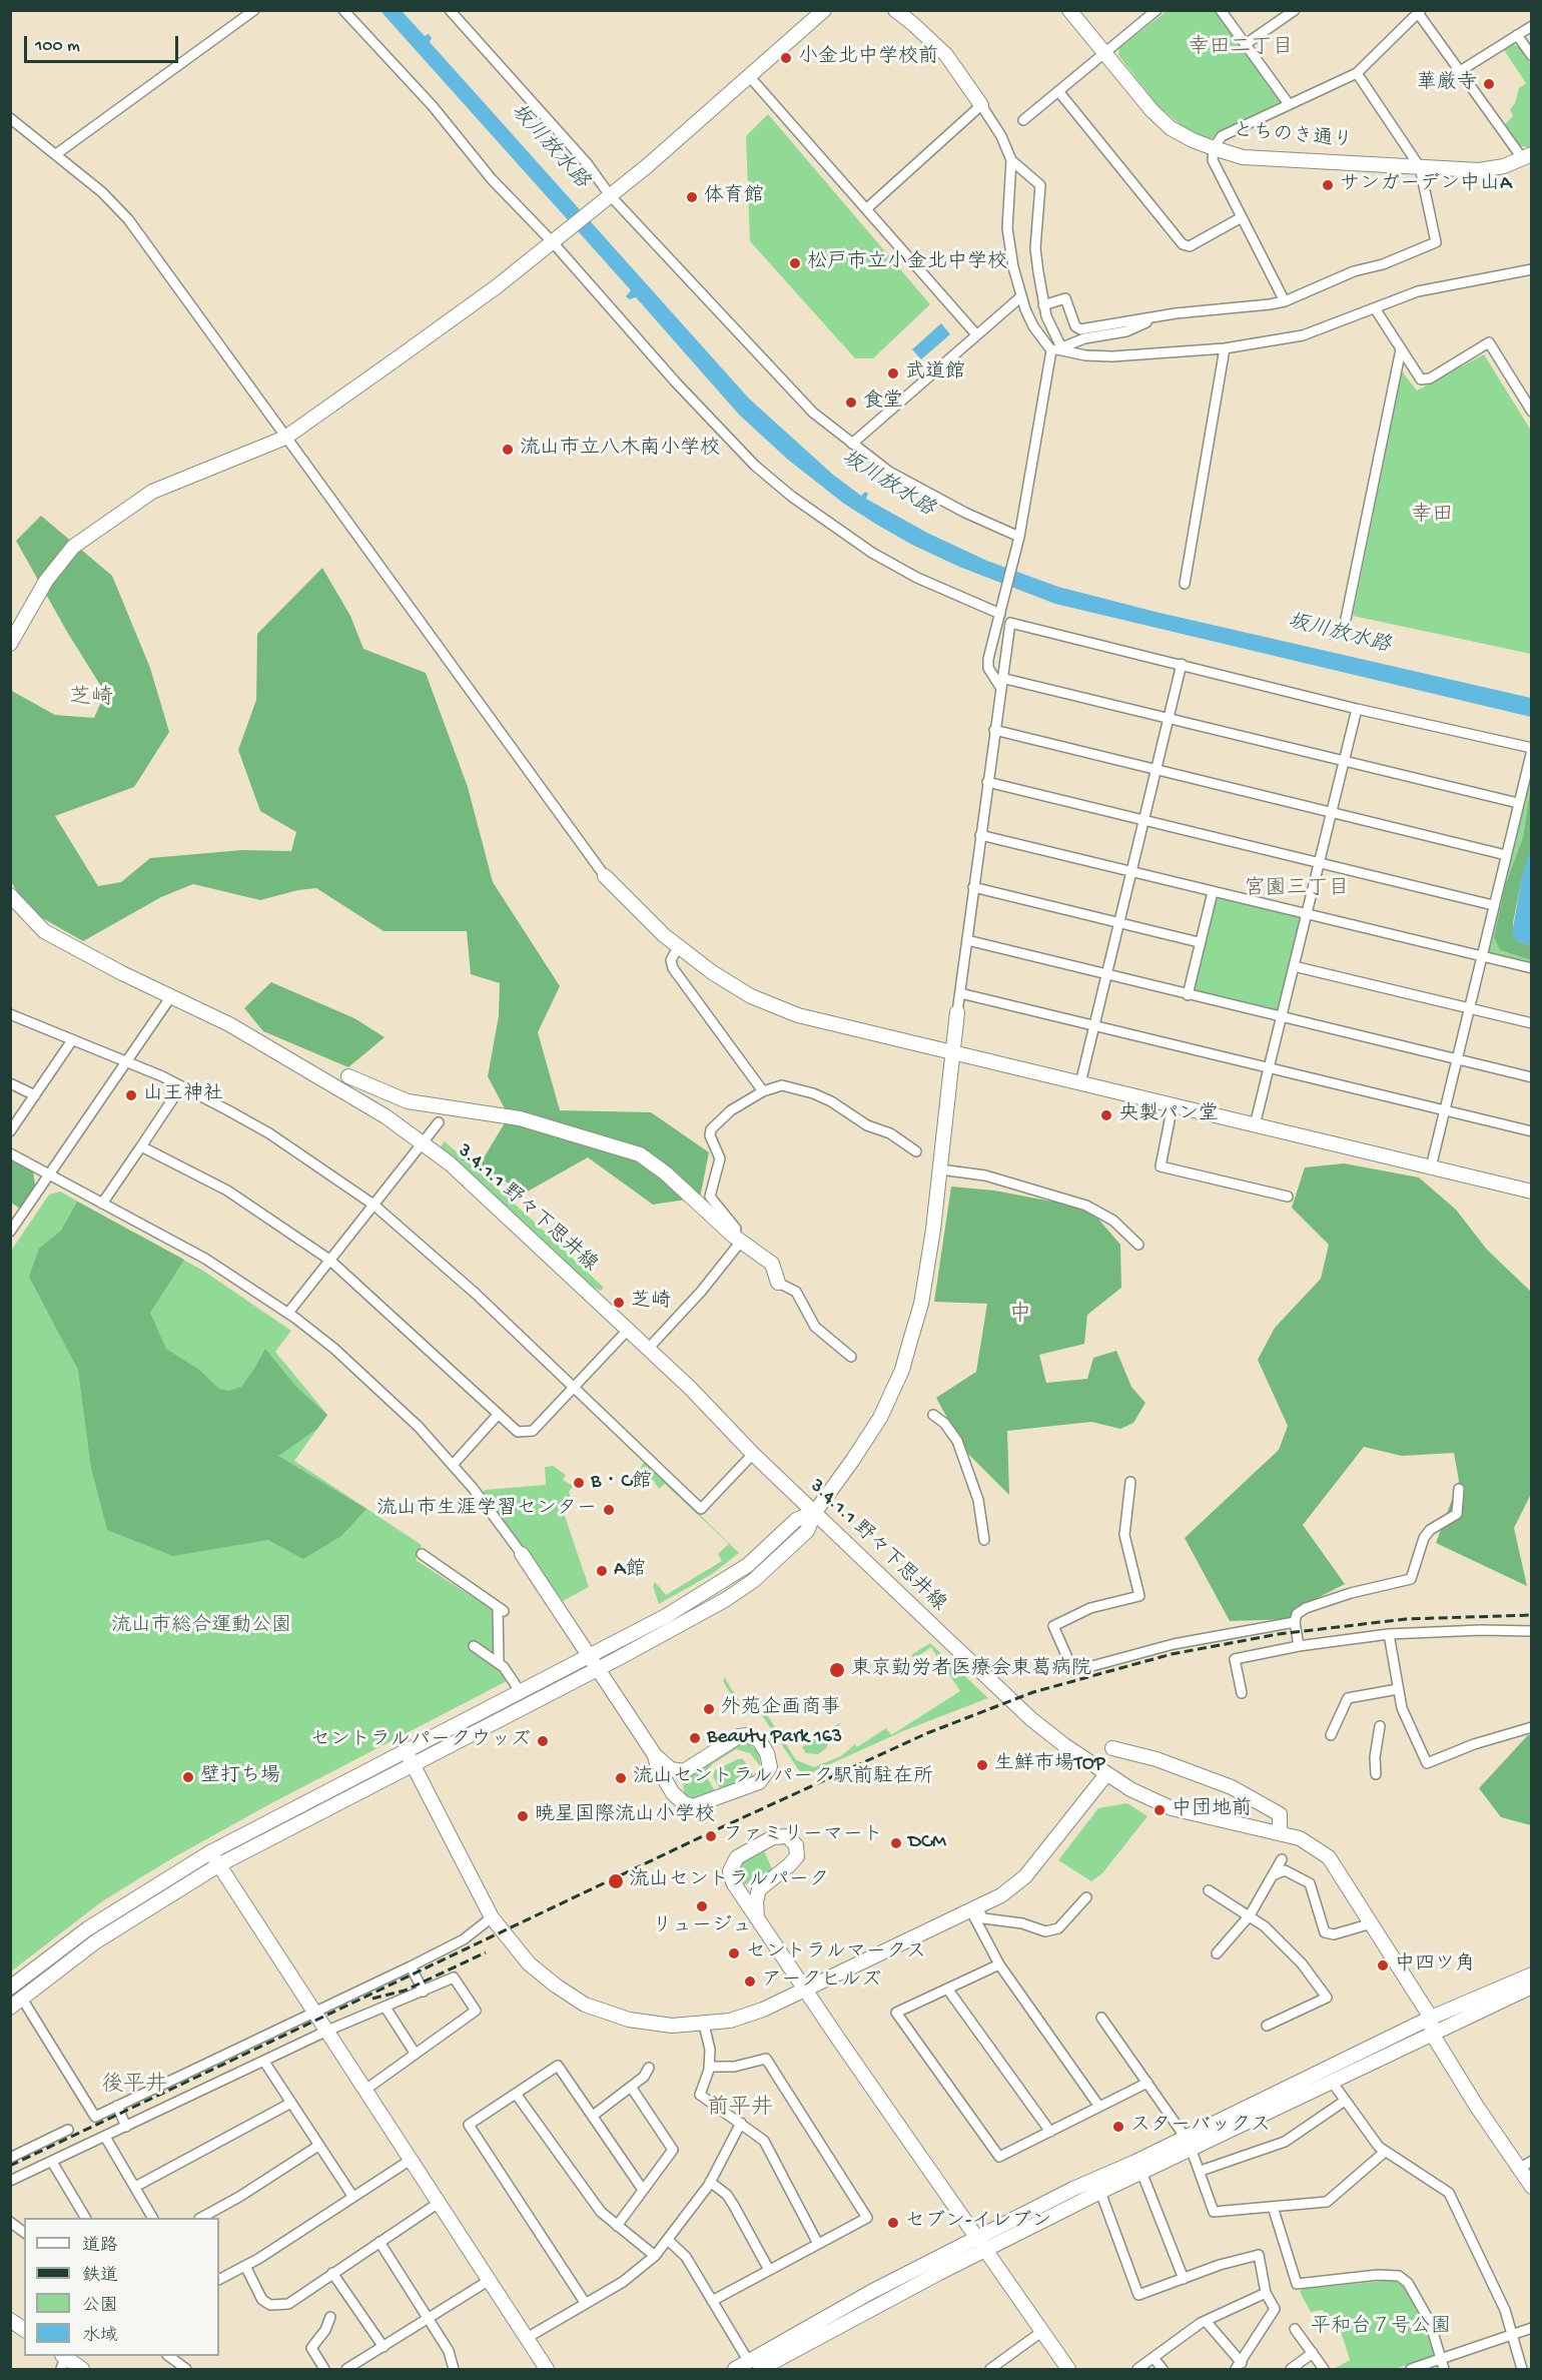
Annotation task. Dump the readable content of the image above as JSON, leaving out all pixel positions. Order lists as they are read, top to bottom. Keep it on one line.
{"streets":{"street":["とちのき通り","3.4.1.1 野々下思井線"]},"districts":["幸田二丁目","幸田","芝崎","宮園三丁目","中","後平井","前平井"],"water":["坂川放水路"],"parks":["流山市総合運動公園","平和台７号公園"],"places":["小金北中学校前","華厳寺","サンガーデン中山A","体育館","松戸市立小金北中学校","武道館","食堂","流山市立八木南小学校","山王神社","央製パン堂","芝崎","B・C館","流山市生涯学習センター","A館","東京勤労者医療会東葛病院","外苑企画商事","Beauty Park 163","セントラルパークウッズ","生鮮市場TOP","壁打ち場","流山セントラルパーク駅前駐在所","中団地前","暁星国際流山小学校","ファミリーマート","DCM","流山セントラルパーク","リュージュ","セントラルマークス","中四ツ角","アークヒルズ","スターバックス","セブン-イレブン"],"legend":["道路","鉄道","公園","水域"],"scale_bar":"100 m"}
